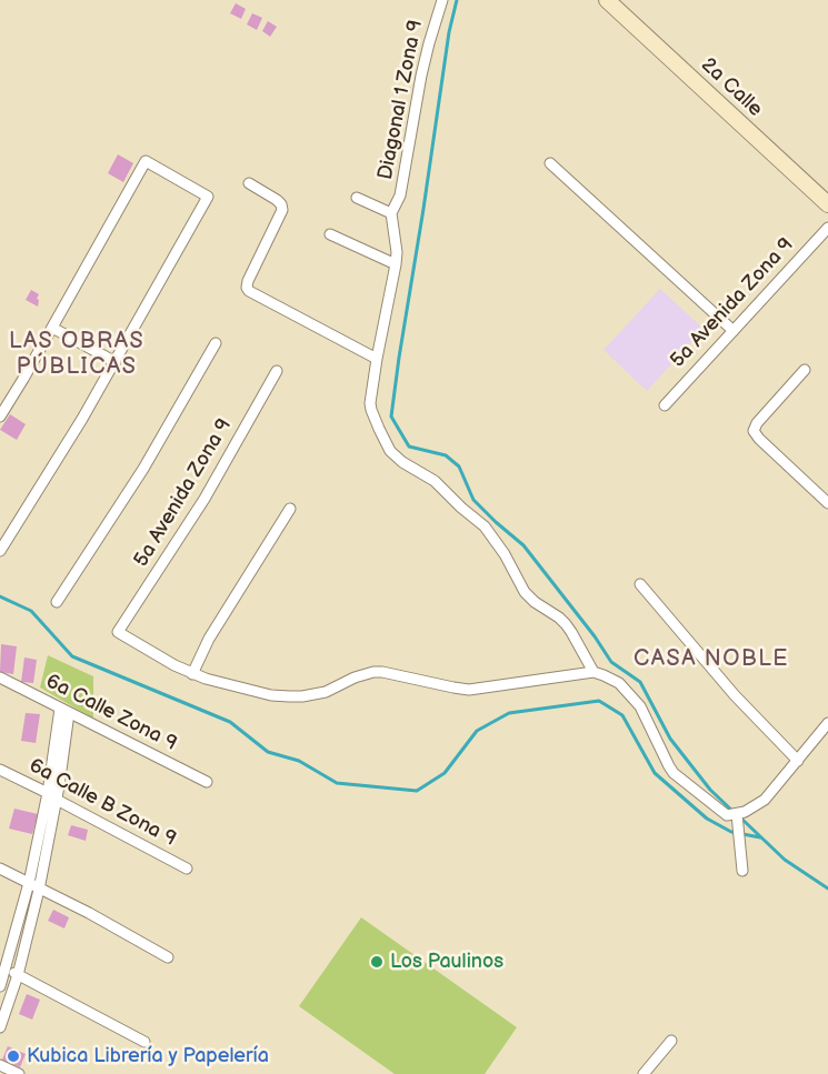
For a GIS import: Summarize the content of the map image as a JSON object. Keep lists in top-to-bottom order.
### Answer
{
  "streets": {
    "street": [
      "2a Calle",
      "Diagonal 1 Zona 9",
      "5a Avenida Zona 9",
      "6a Calle Zona 9",
      "6a Calle B Zona 9"
    ]
  },
  "districts": ["LAS OBRAS PÚBLICAS", "CASA NOBLE"],
  "places": ["Los Paulinos", "Kubica Librería y Papelería"]
}
